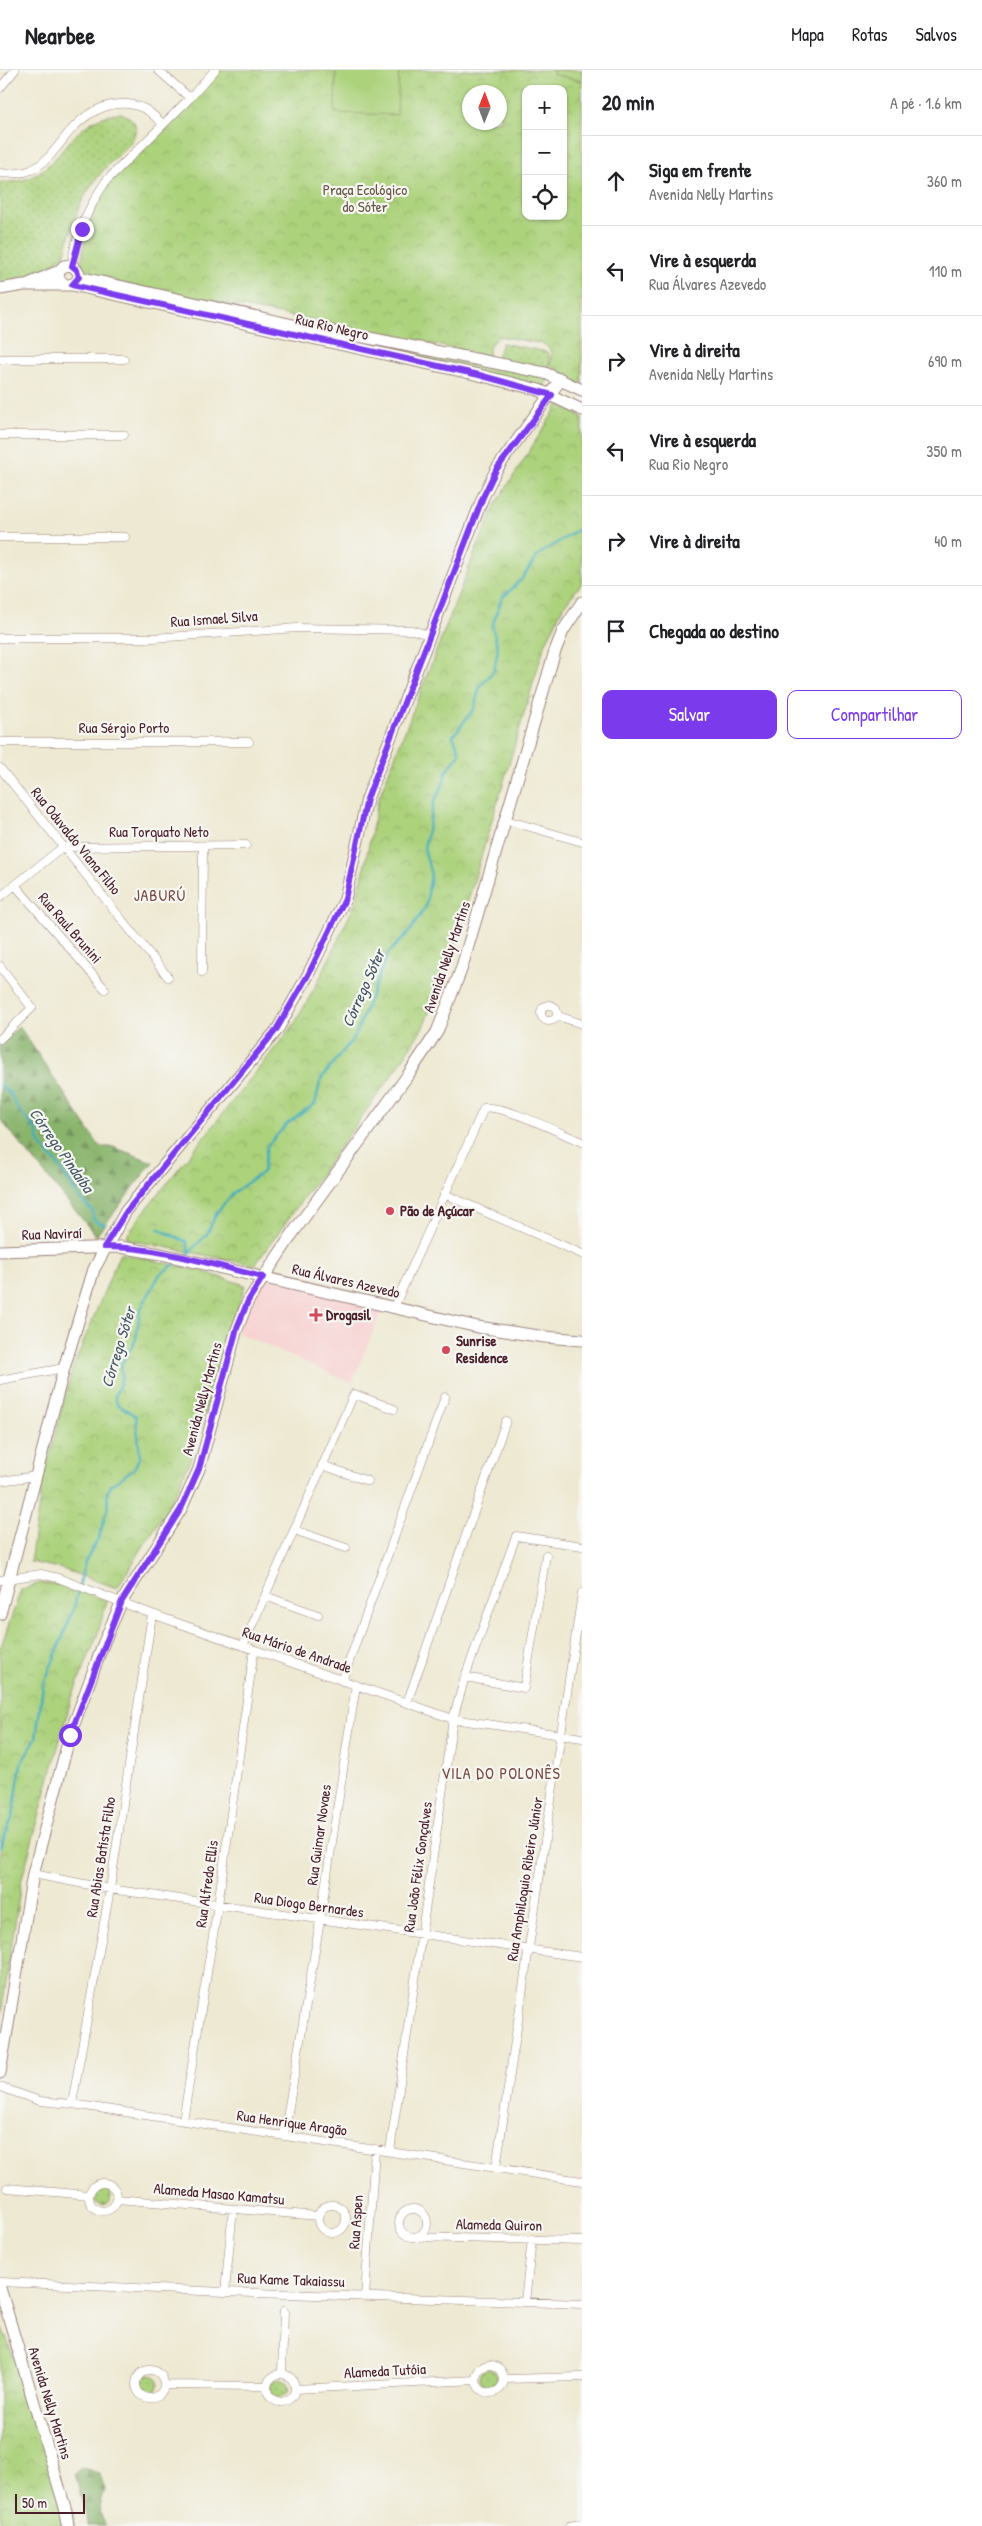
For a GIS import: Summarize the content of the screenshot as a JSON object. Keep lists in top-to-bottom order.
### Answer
{
  "streets": {
    "main road": [
      "Rua Rio Negro",
      "Avenida Nelly Martins",
      "Rua Naviraí",
      "Rua Álvares Azevedo"
    ],
    "street": [
      "Rua Ismael Silva",
      "Rua Sérgio Porto",
      "Rua Torquato Neto",
      "Rua Oduvaldo Viana Filho",
      "Rua Raul Brunini",
      "Rua Mário de Andrade",
      "Rua Guimar Novaes",
      "Rua Abias Batista Filho",
      "Rua João Félix Gonçalves",
      "Rua Amphiloquio Ribeiro Júnior",
      "Rua Alfredo Ellis",
      "Rua Diogo Bernardes",
      "Rua Henrique Aragão",
      "Alameda Masao Kamatsu",
      "Rua Aspen",
      "Alameda Quiron",
      "Rua Kame Takaiassu",
      "Alameda Tutóia"
    ]
  },
  "crossings": [
    ["Rua Torquato Neto", "Rua Oduvaldo Viana Filho"],
    ["Avenida Nelly Martins", "Rua Álvares Azevedo"],
    ["Avenida Nelly Martins", "Rua Mário de Andrade"],
    ["Avenida Nelly Martins", "Rua Diogo Bernardes"],
    ["Rua Naviraí", "Rua Álvares Azevedo"],
    ["Rua Mário de Andrade", "Rua Guimar Novaes"],
    ["Rua Mário de Andrade", "Rua Abias Batista Filho"],
    ["Rua Mário de Andrade", "Rua João Félix Gonçalves"],
    ["Rua Mário de Andrade", "Rua Amphiloquio Ribeiro Júnior"],
    ["Rua Mário de Andrade", "Rua Alfredo Ellis"],
    ["Rua Guimar Novaes", "Rua Diogo Bernardes"],
    ["Rua Guimar Novaes", "Rua Henrique Aragão"],
    ["Rua Abias Batista Filho", "Rua Diogo Bernardes"],
    ["Rua Abias Batista Filho", "Rua Henrique Aragão"],
    ["Rua João Félix Gonçalves", "Rua Diogo Bernardes"],
    ["Rua João Félix Gonçalves", "Rua Henrique Aragão"],
    ["Rua Amphiloquio Ribeiro Júnior", "Rua Diogo Bernardes"],
    ["Rua Amphiloquio Ribeiro Júnior", "Rua Henrique Aragão"],
    ["Rua Alfredo Ellis", "Rua Diogo Bernardes"],
    ["Rua Alfredo Ellis", "Rua Henrique Aragão"],
    ["Rua Henrique Aragão", "Rua Aspen"],
    ["Rua Aspen", "Rua Kame Takaiassu"]
  ],
  "districts": ["JABURÚ", "VILA DO POLONÊS"],
  "water": ["Córrego Sóter", "Córrego Pindaíba"],
  "parks": ["Praça Ecológico do Sóter"],
  "places": {
    "other": ["Pão de Açúcar", "Sunrise Residence"],
    "health": ["Drogasil"]
  },
  "scale_bar": "50 m",
  "north": "top",
  "page": {
    "header": "Nearbee",
    "nav": ["Mapa", "Rotas", "Salvos"],
    "heading": ["20 min", "A pé · 1.6 km"],
    "map_buttons": ["+", "−"],
    "list": [
      ["Siga em frente", "Avenida Nelly Martins", "360 m"],
      ["Vire à esquerda", "Rua Álvares Azevedo", "110 m"],
      ["Vire à direita", "Avenida Nelly Martins", "690 m"],
      ["Vire à esquerda", "Rua Rio Negro", "350 m"],
      ["Vire à direita", "40 m"],
      "Chegada ao destino"
    ],
    "buttons": ["Salvar", "Compartilhar"],
    "scale": "50 m"
  }
}
